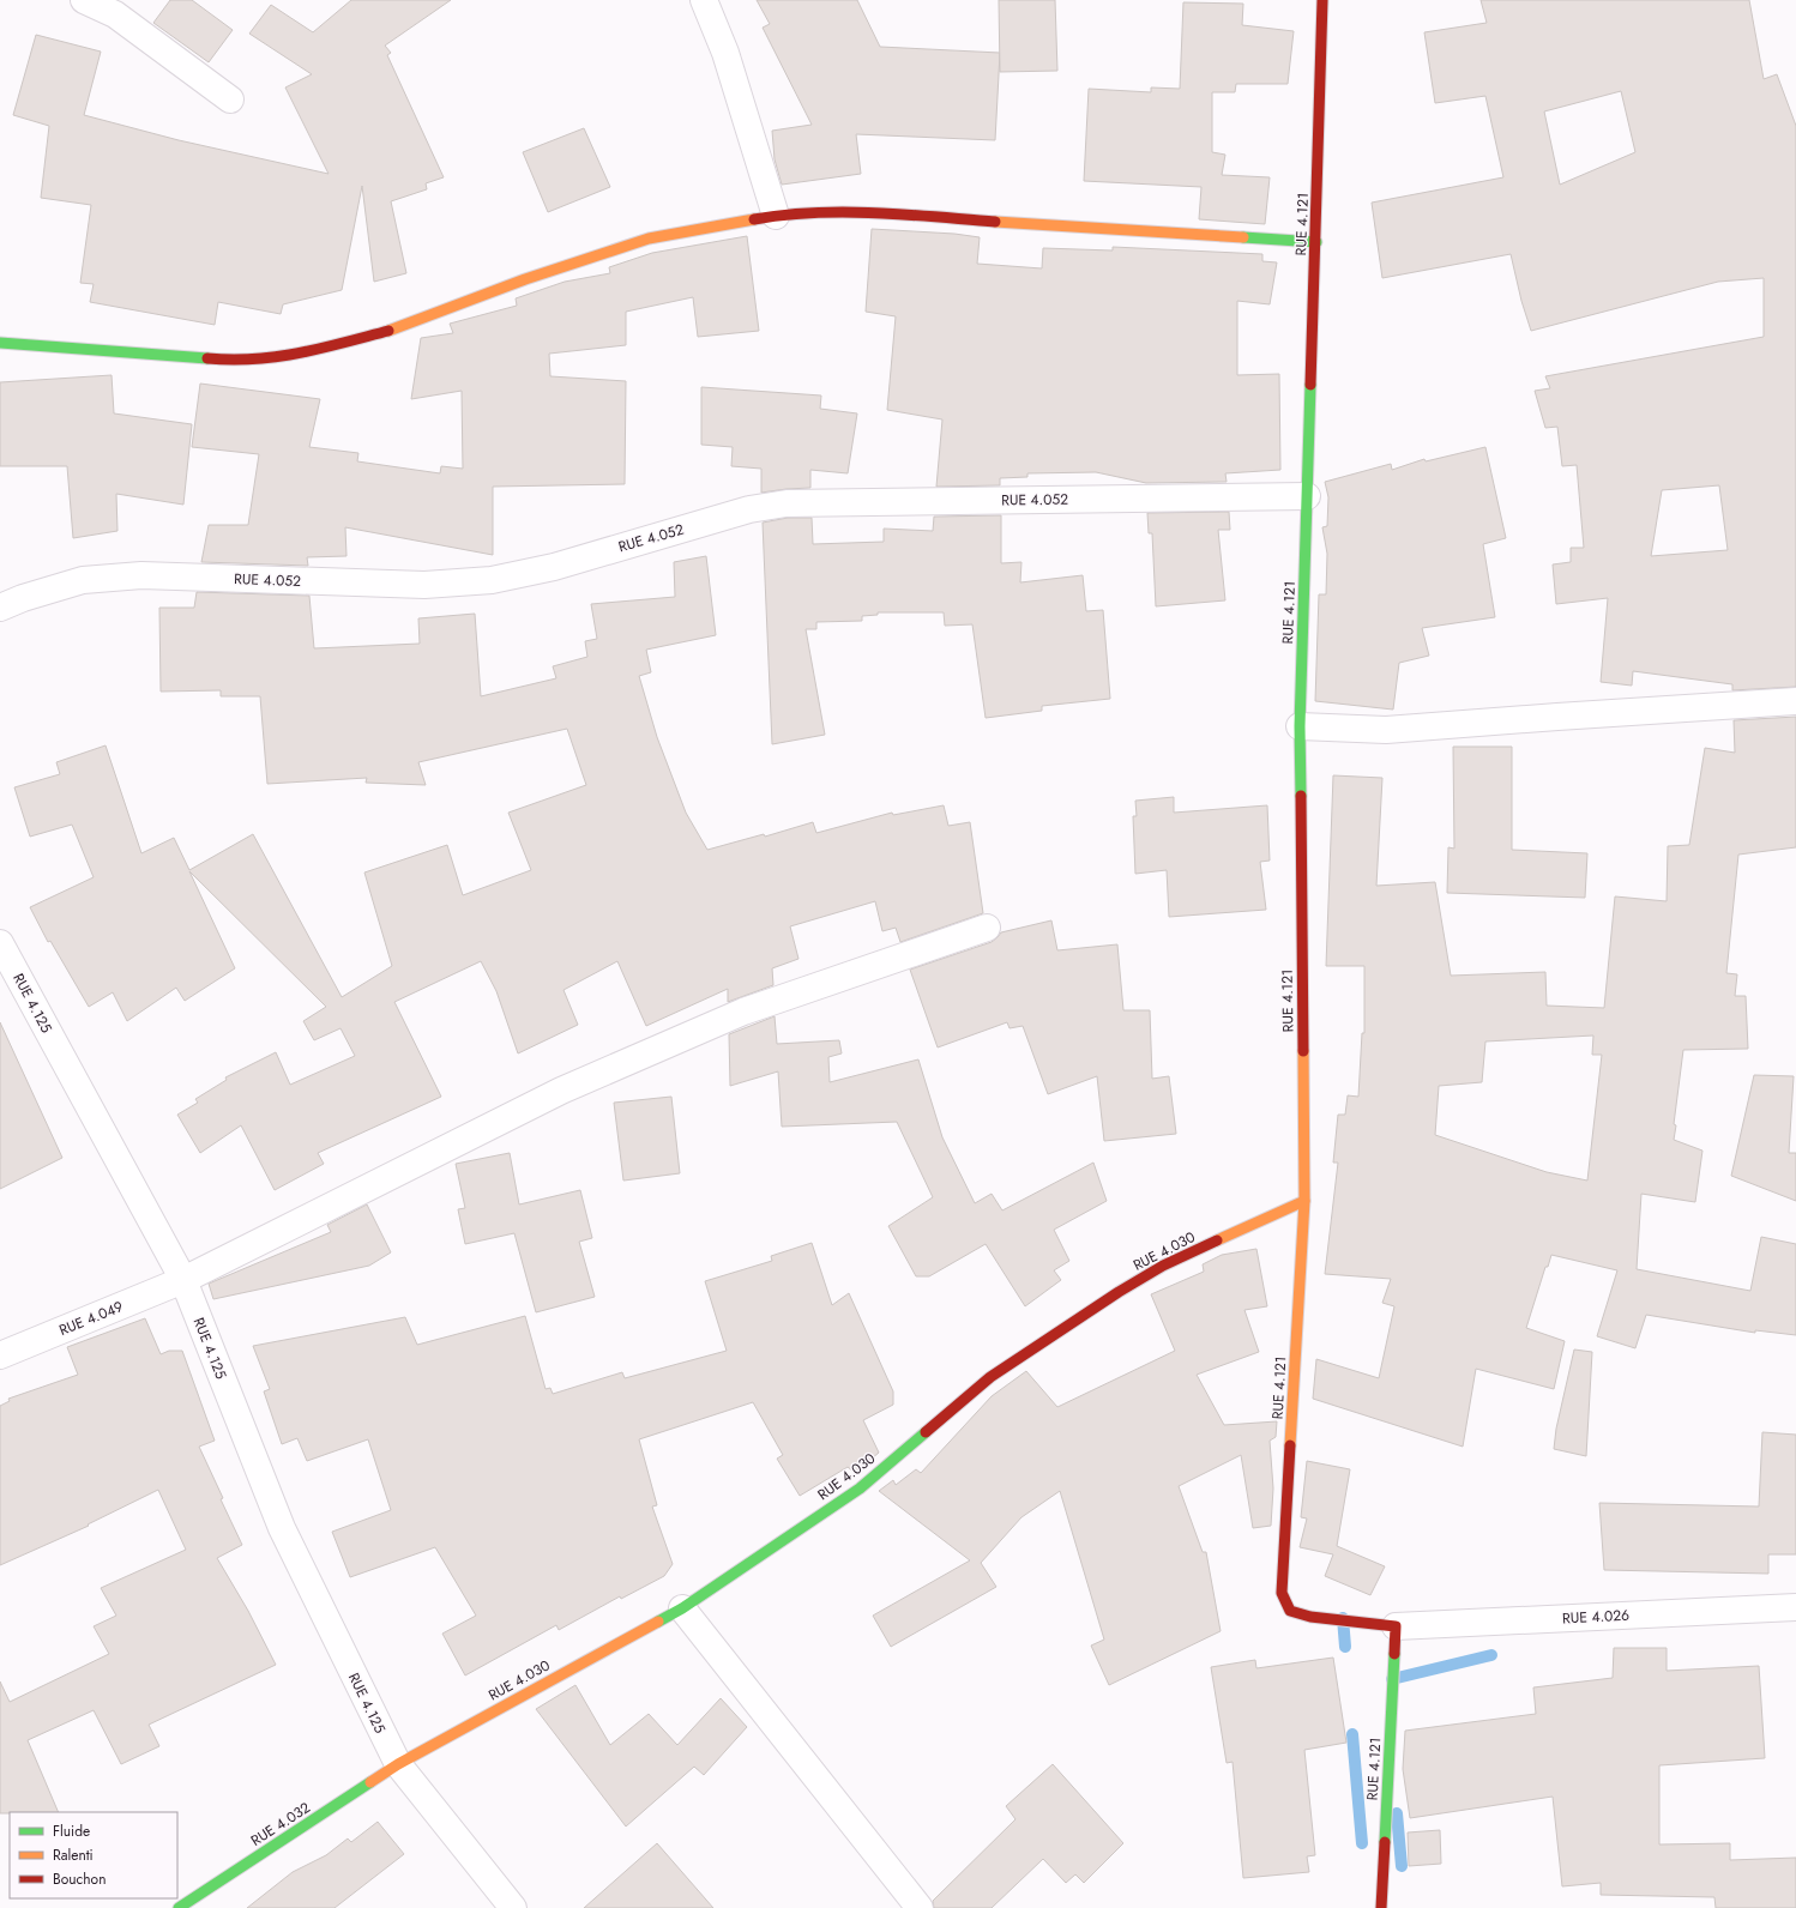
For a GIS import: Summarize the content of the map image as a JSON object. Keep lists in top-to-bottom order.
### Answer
{
  "streets": {
    "street": [
      "RUE 4.121",
      "RUE 4.052",
      "RUE 4.125",
      "RUE 4.030",
      "RUE 4.049",
      "RUE 4.026",
      "RUE 4.032"
    ]
  },
  "crossings": [
    ["RUE 4.121", "RUE 4.052"],
    ["RUE 4.121", "RUE 4.030"],
    ["RUE 4.121", "RUE 4.026"],
    ["RUE 4.125", "RUE 4.030"],
    ["RUE 4.125", "RUE 4.049"],
    ["RUE 4.125", "RUE 4.032"],
    ["RUE 4.030", "RUE 4.032"]
  ],
  "legend": ["Fluide", "Ralenti", "Bouchon"]
}
